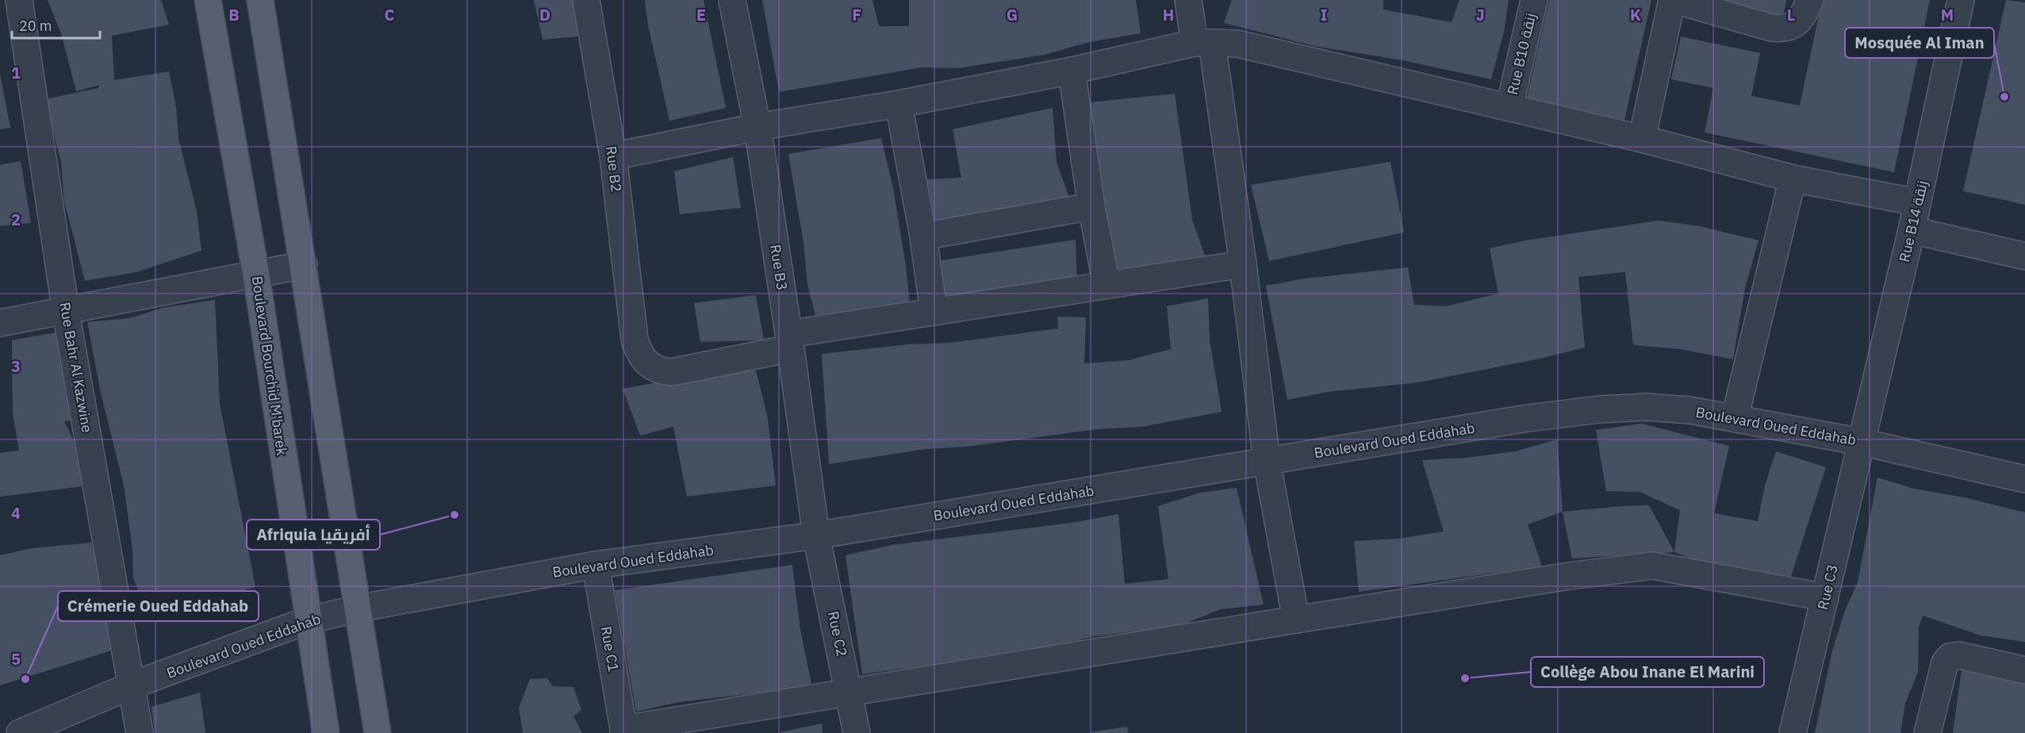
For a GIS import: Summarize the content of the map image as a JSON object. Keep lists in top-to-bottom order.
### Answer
{
  "streets": {
    "main road": ["Boulevard Bourchid M'barek"],
    "street": [
      "Rue B10 زنقة",
      "Rue B2",
      "Rue B14 زنقة",
      "Rue B3",
      "Rue Bahr Al Kazwine",
      "Boulevard Oued Eddahab",
      "Rue C3",
      "Rue C2",
      "Rue C1"
    ]
  },
  "crossings": [
    ["Rue B2", "Rue B3"],
    ["Rue B14 زنقة", "Boulevard Oued Eddahab"],
    ["Rue B14 زنقة", "Rue C3"],
    ["Rue B3", "Boulevard Oued Eddahab"],
    ["Rue B3", "Rue C2"],
    ["Boulevard Bourchid M'barek", "Boulevard Oued Eddahab"],
    ["Rue Bahr Al Kazwine", "Boulevard Oued Eddahab"],
    ["Boulevard Oued Eddahab", "Rue C3"],
    ["Boulevard Oued Eddahab", "Rue C2"],
    ["Boulevard Oued Eddahab", "Rue C1"]
  ],
  "places": [
    "Mosquée Al Iman",
    "Afriquia أفريقيا",
    "Collège Abou Inane El Marini",
    "Crémerie Oued Eddahab"
  ],
  "scale_bar": "20 m",
  "grid": {
    "columns": [
      "B",
      "C",
      "D",
      "E",
      "F",
      "G",
      "H",
      "I",
      "J",
      "K",
      "L",
      "M"
    ],
    "rows": [
      "1",
      "2",
      "3",
      "4",
      "5"
    ]
  }
}
